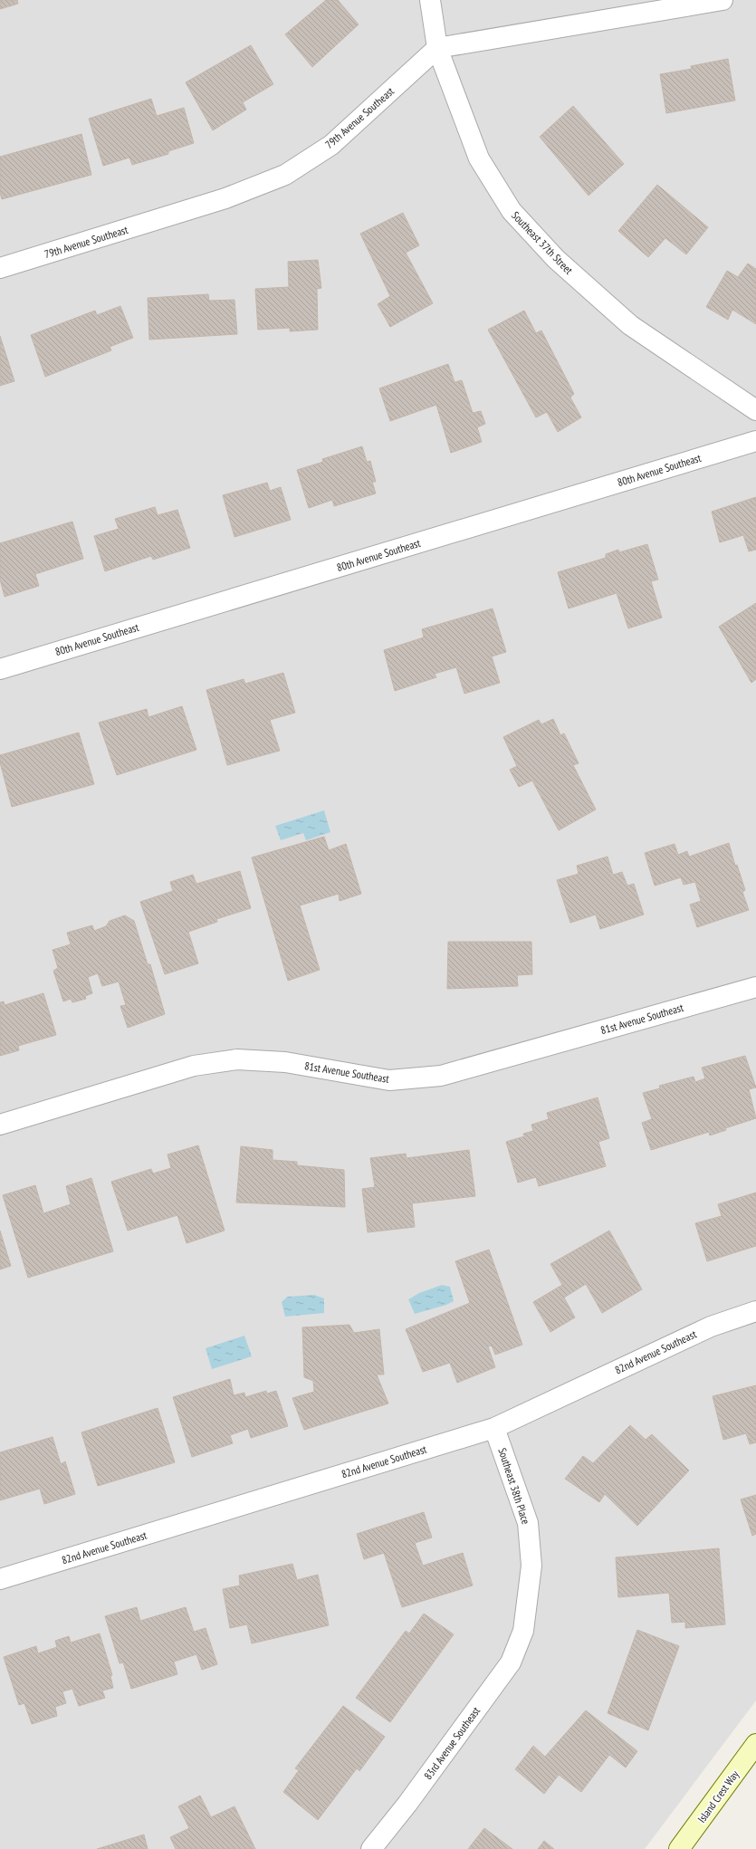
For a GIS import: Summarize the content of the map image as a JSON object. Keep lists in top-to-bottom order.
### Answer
{
  "streets": {
    "main road": ["Island Crest Way"],
    "street": [
      "79th Avenue Southeast",
      "Southeast 37th Street",
      "80th Avenue Southeast",
      "81st Avenue Southeast",
      "82nd Avenue Southeast",
      "Southeast 38th Place",
      "83rd Avenue Southeast"
    ]
  },
  "crossings": [
    ["79th Avenue Southeast", "Southeast 37th Street"],
    ["82nd Avenue Southeast", "Southeast 38th Place"],
    ["Southeast 38th Place", "83rd Avenue Southeast"]
  ]
}
